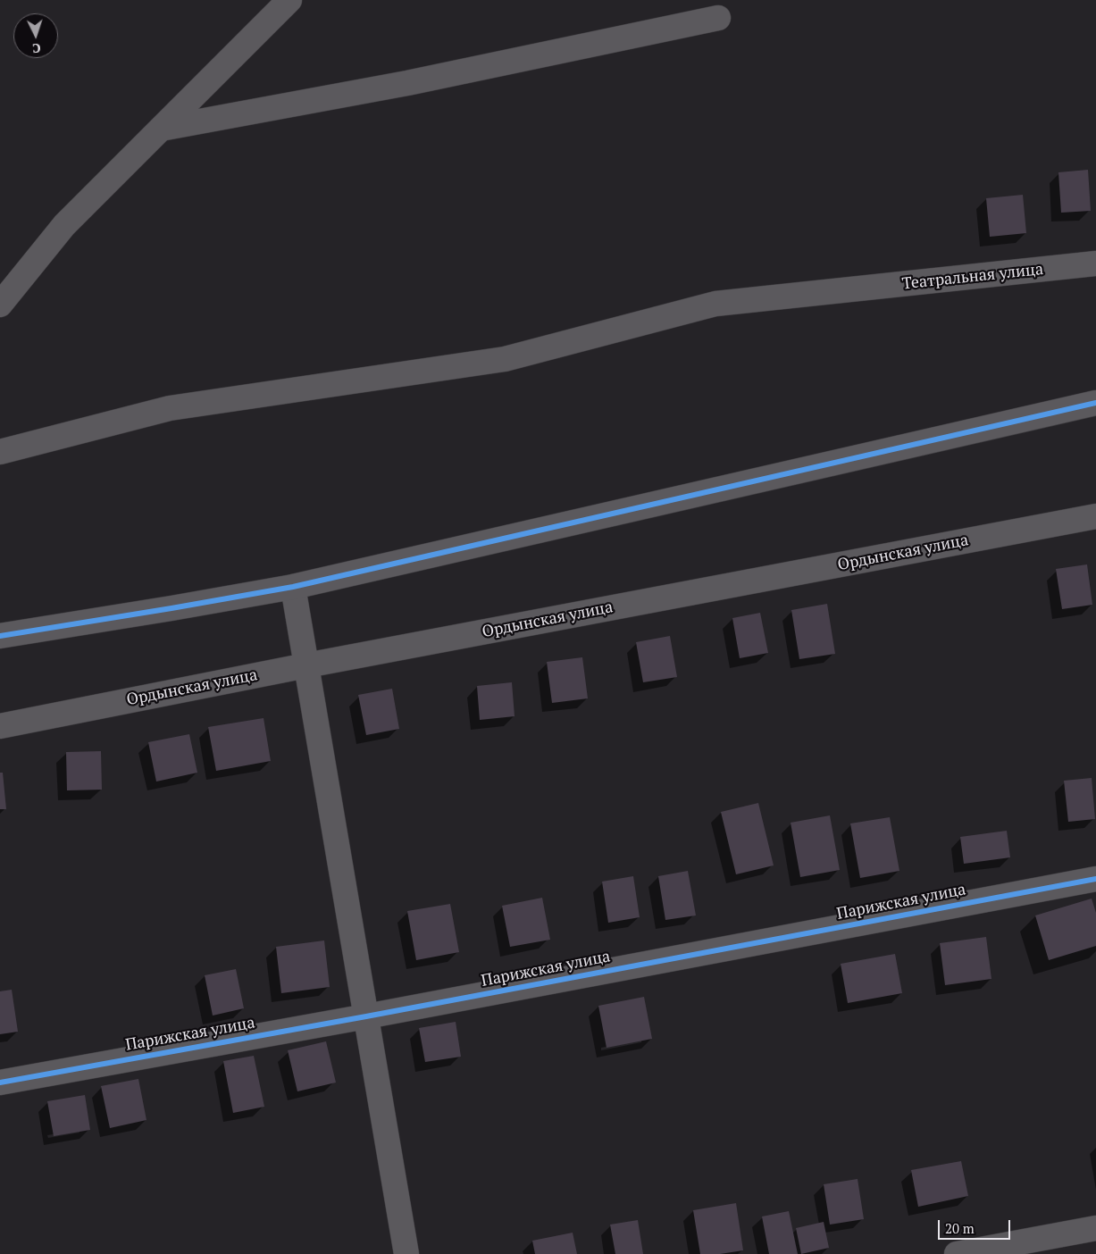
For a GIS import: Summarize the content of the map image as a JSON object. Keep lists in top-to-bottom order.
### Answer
{
  "streets": {
    "street": ["Театральная улица", "Ордынская улица", "Парижская улица"]
  },
  "scale_bar": "20 m",
  "north": "bottom"
}
